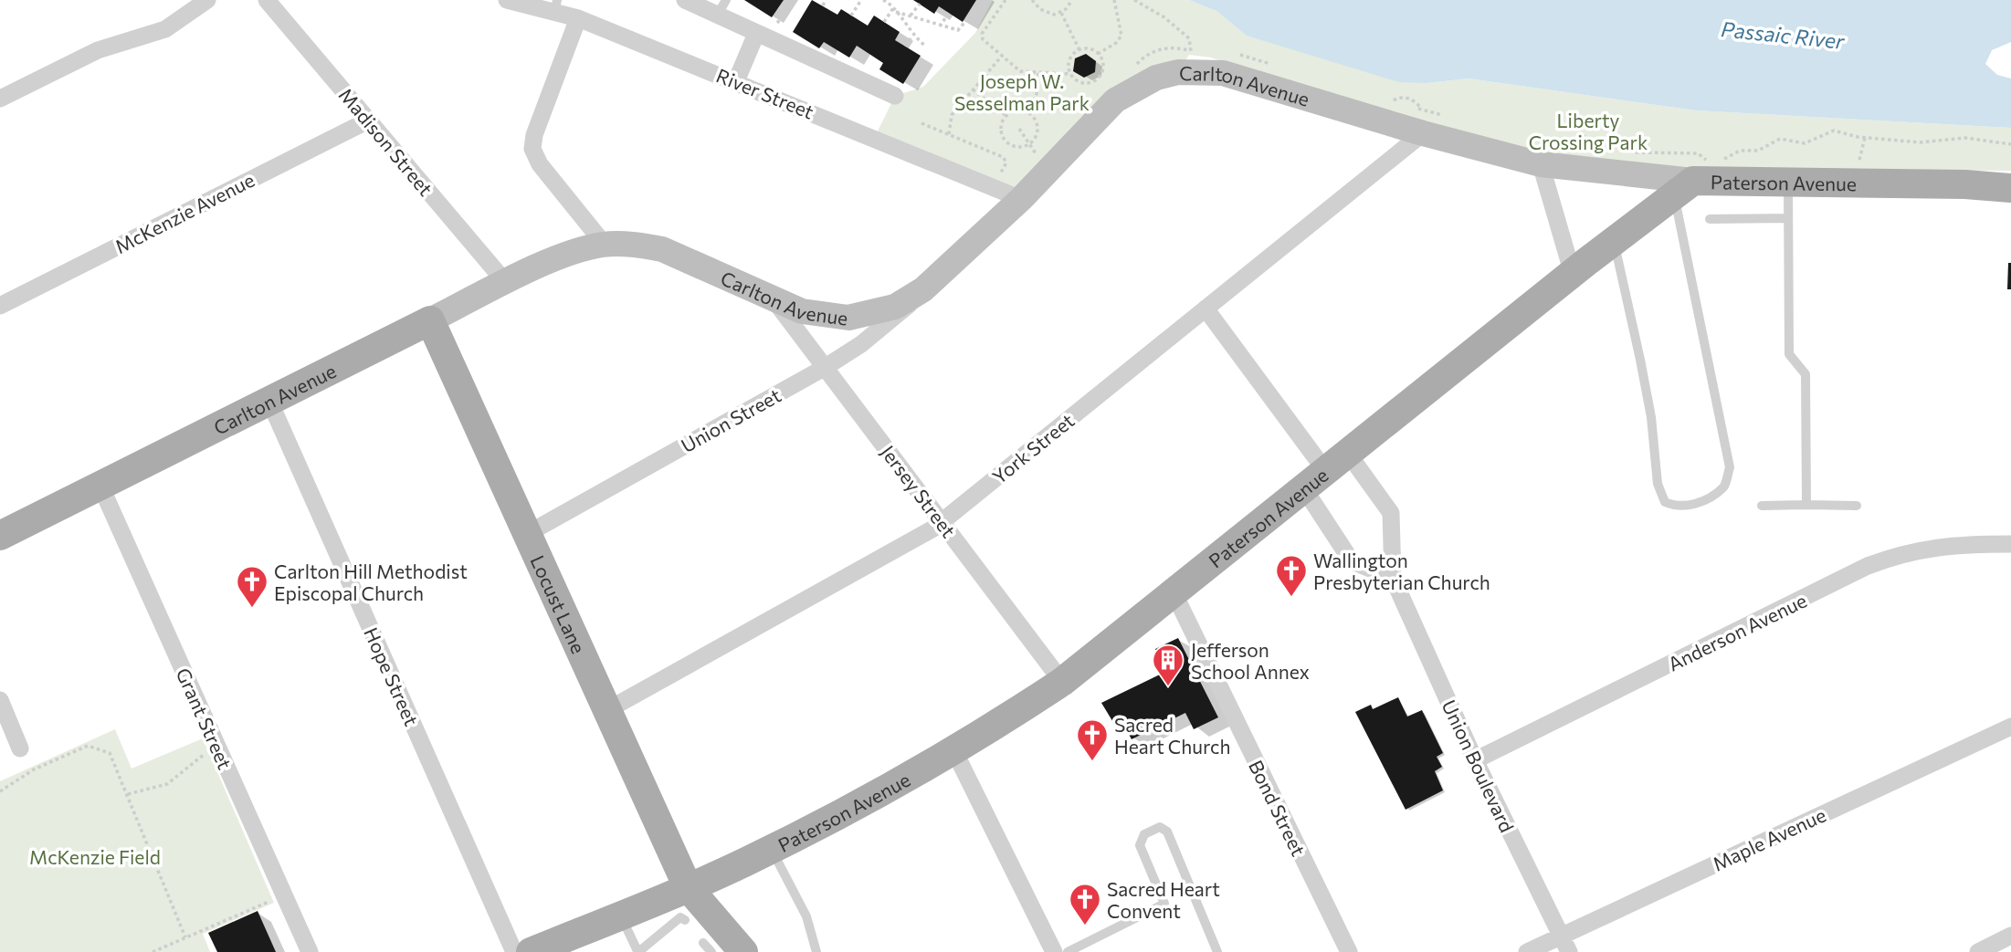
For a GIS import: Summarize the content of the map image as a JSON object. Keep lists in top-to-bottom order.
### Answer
{
  "streets": {
    "main road": ["Carlton Avenue", "Paterson Avenue", "Locust Lane"],
    "street": [
      "River Street",
      "Madison Street",
      "McKenzie Avenue",
      "Union Street",
      "York Street",
      "Jersey Street",
      "Anderson Avenue",
      "Hope Street",
      "Grant Street",
      "Union Boulevard",
      "Bond Street",
      "Maple Avenue"
    ]
  },
  "crossings": [
    ["Carlton Avenue", "River Street"],
    ["Carlton Avenue", "Madison Street"],
    ["Carlton Avenue", "Paterson Avenue"],
    ["Carlton Avenue", "Union Street"],
    ["Carlton Avenue", "York Street"],
    ["Carlton Avenue", "Jersey Street"],
    ["Carlton Avenue", "Locust Lane"],
    ["Carlton Avenue", "Hope Street"],
    ["Carlton Avenue", "Grant Street"],
    ["Madison Street", "McKenzie Avenue"],
    ["Paterson Avenue", "Jersey Street"],
    ["Paterson Avenue", "Locust Lane"],
    ["Paterson Avenue", "Union Boulevard"],
    ["Paterson Avenue", "Bond Street"],
    ["Union Street", "Jersey Street"],
    ["Union Street", "Locust Lane"],
    ["York Street", "Jersey Street"],
    ["York Street", "Locust Lane"],
    ["Anderson Avenue", "Union Boulevard"],
    ["Union Boulevard", "Maple Avenue"]
  ],
  "water": ["Passaic River"],
  "parks": ["Joseph W. Sesselman Park", "Liberty Crossing Park", "McKenzie Field"],
  "places": {
    "church": [
      "Wallington Presbyterian Church",
      "Carlton Hill Methodist Episcopal Church",
      "Sacred Heart Church",
      "Sacred Heart Convent"
    ],
    "building": ["Jefferson School Annex"]
  }
}
